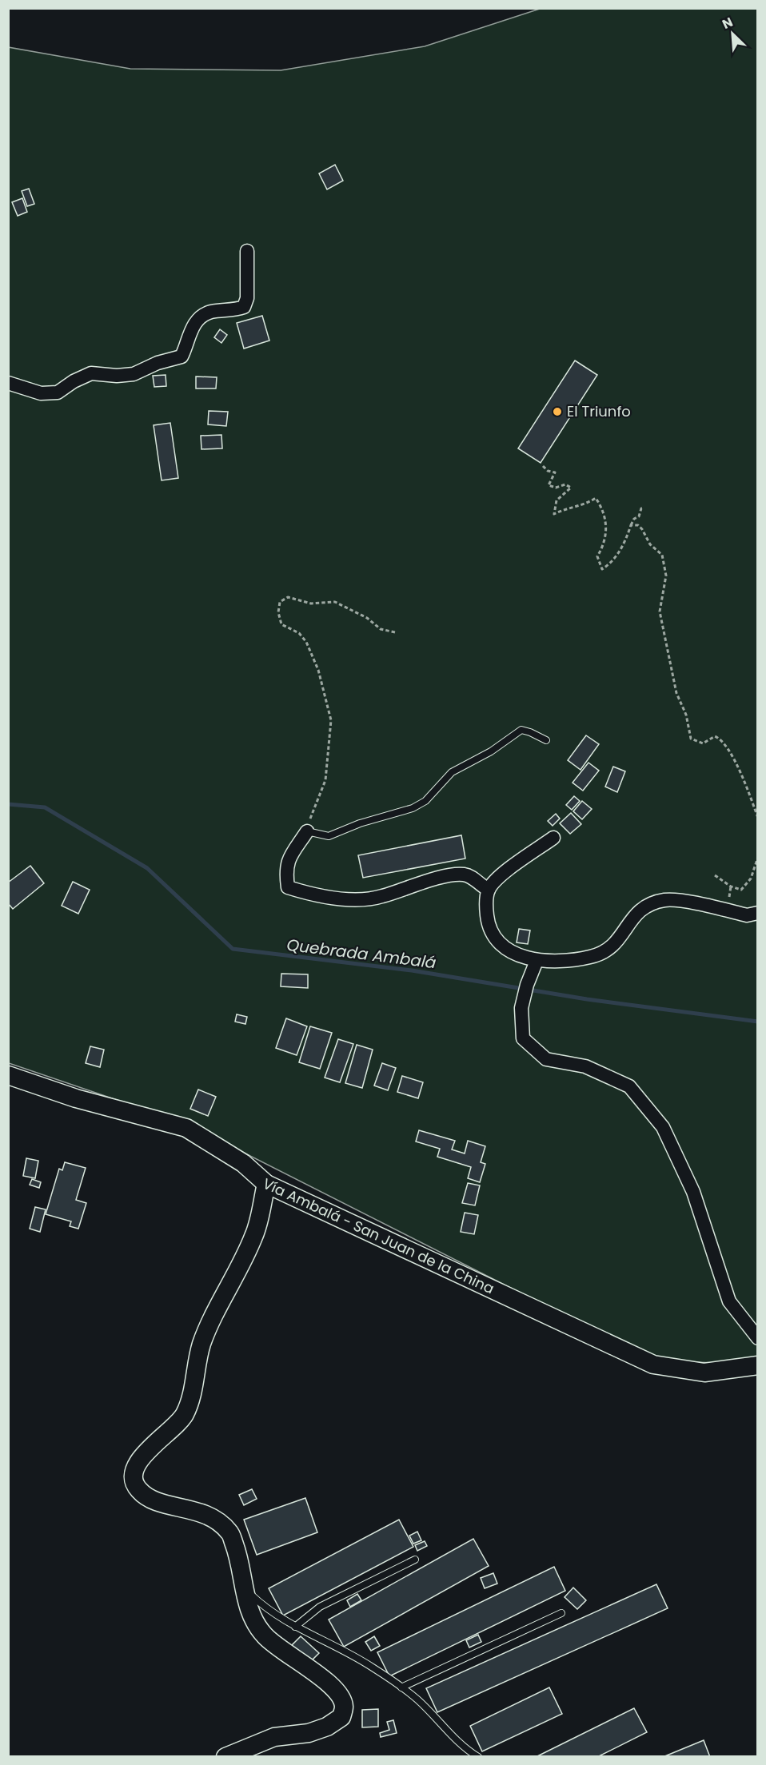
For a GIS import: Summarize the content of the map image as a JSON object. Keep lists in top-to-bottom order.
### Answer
{
  "streets": {
    "street": ["Vía Ambalá - San Juan de la China"]
  },
  "water": ["Quebrada Ambalá"],
  "places": ["El Triunfo"],
  "north": "top left"
}
